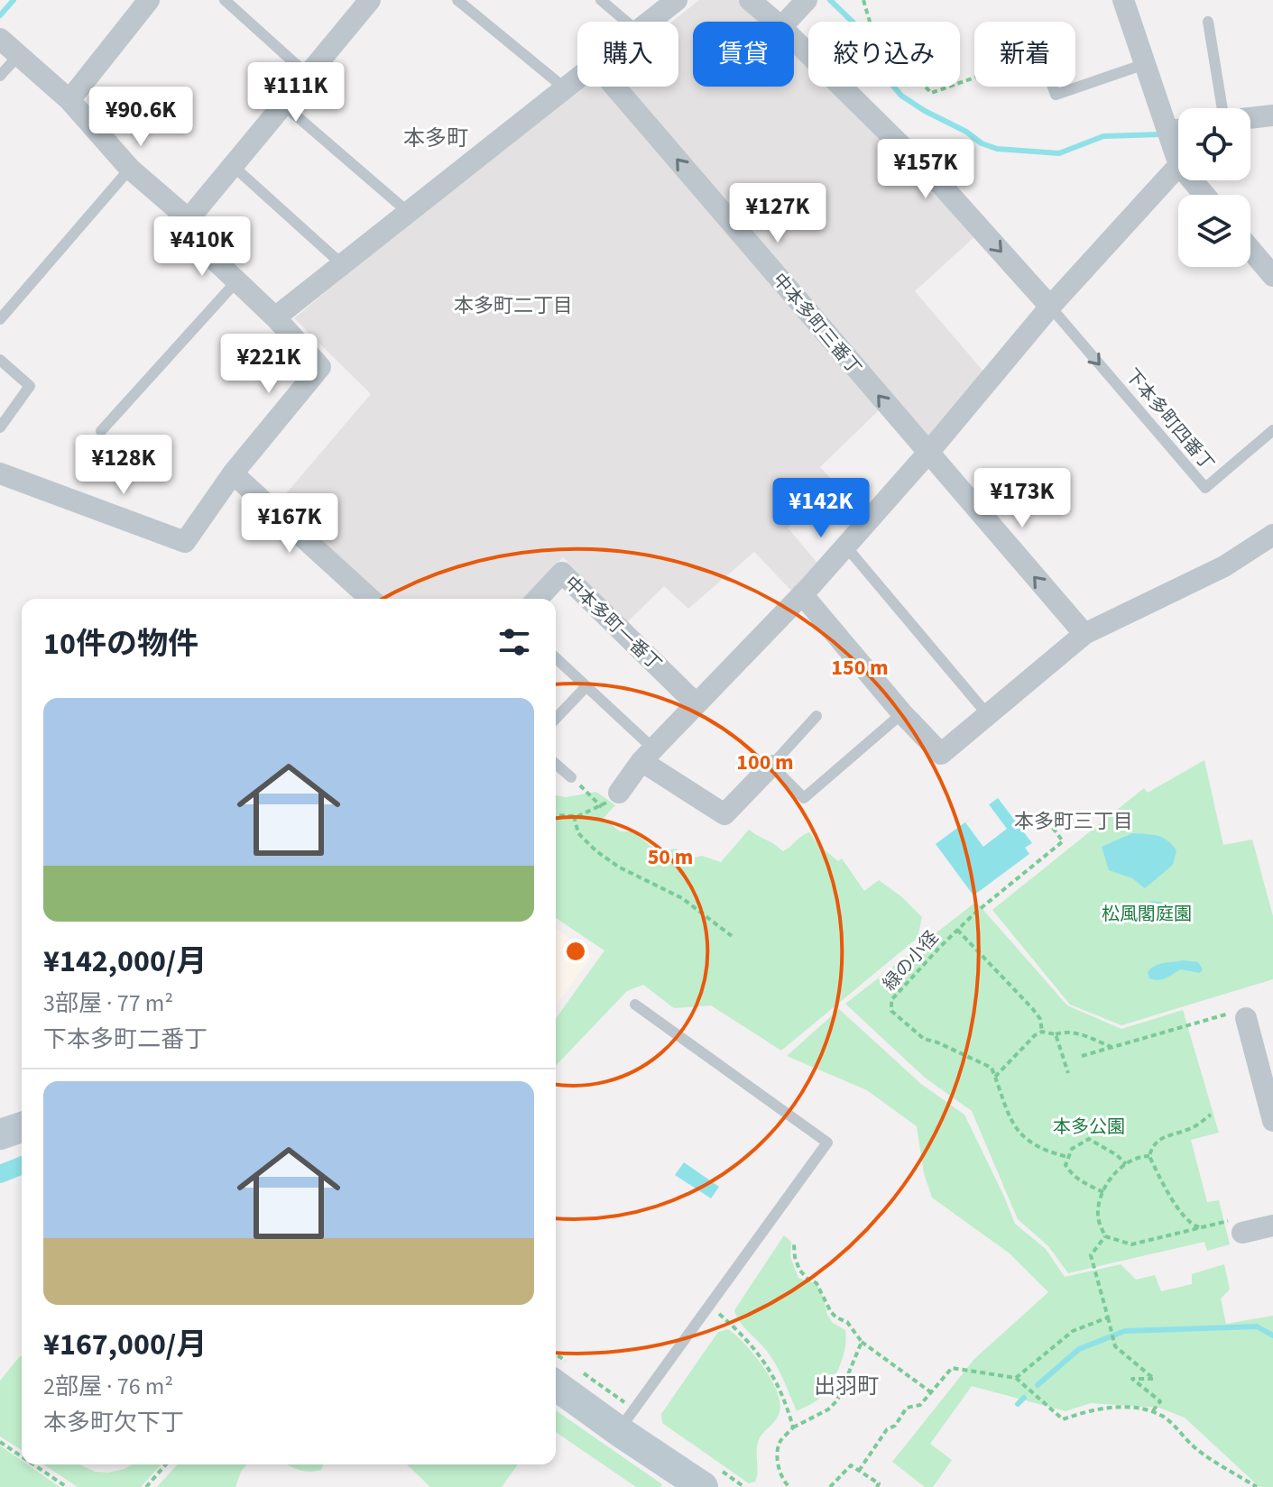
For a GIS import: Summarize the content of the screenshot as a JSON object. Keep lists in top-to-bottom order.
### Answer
{
  "streets": {
    "street": ["中本多町三番丁", "中本多町一番丁"],
    "lane": ["下本多町四番丁"],
    "path": ["緑の小径"]
  },
  "districts": [
    "本多町",
    "本多町二丁目",
    "本多町三丁目",
    "出羽町"
  ],
  "parks": ["松風閣庭園", "本多公園"],
  "page": {
    "chip": [
      "購入",
      "賃貸",
      "絞り込み",
      "新着"
    ],
    "price": [
      "¥111K",
      "¥90.6K",
      "¥157K",
      "¥127K",
      "¥410K",
      "¥221K",
      "¥128K",
      "¥173K",
      "¥142K",
      "¥167K"
    ],
    "heading": "10件の物件",
    "list": [
      {
        "name": "¥142,000/月",
        "note": "3部屋 · 77 m² · 下本多町二番丁"
      },
      {
        "name": "¥167,000/月",
        "note": "2部屋 · 76 m² · 本多町欠下丁"
      }
    ]
  },
  "rings": ["150 m", "100 m", "50 m"]
}
